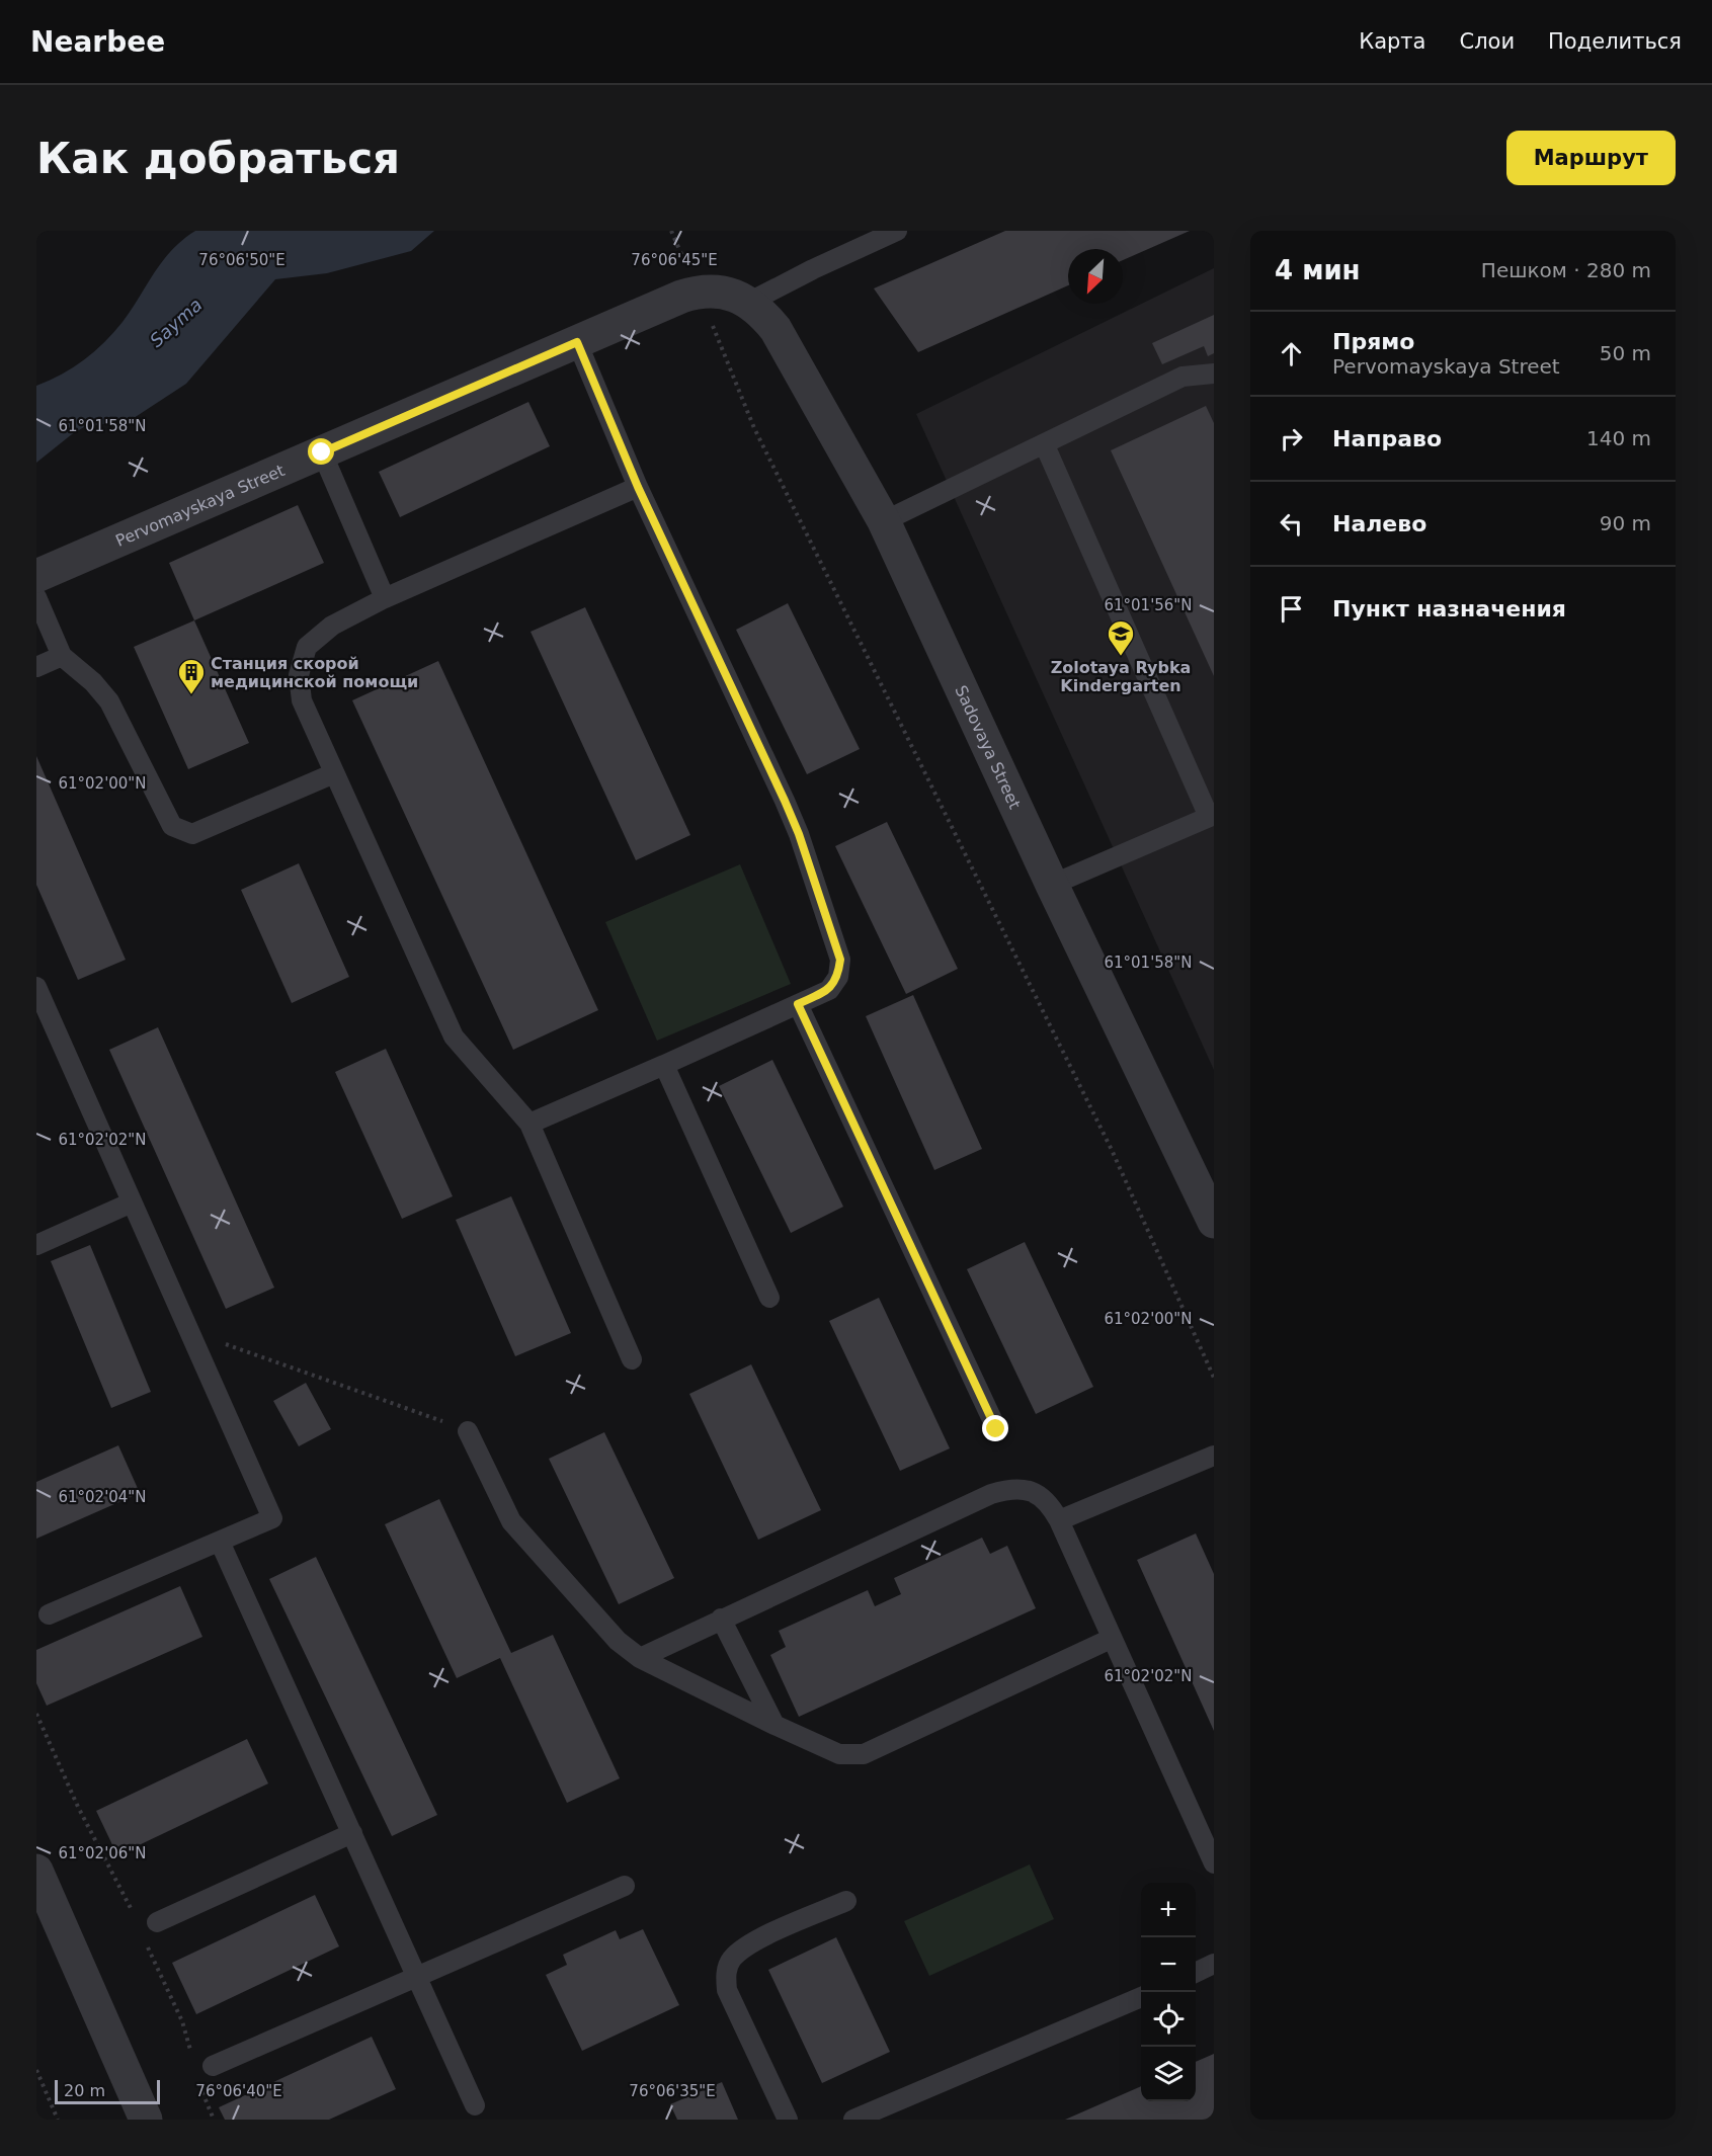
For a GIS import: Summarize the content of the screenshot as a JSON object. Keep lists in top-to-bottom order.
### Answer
{
  "streets": {
    "street": ["Pervomayskaya Street", "Sadovaya Street"]
  },
  "crossings": [
    ["Pervomayskaya Street", "Sadovaya Street"]
  ],
  "water": ["Sayma"],
  "places": {
    "school or university": ["Zolotaya Rybka Kindergarten"],
    "building": ["Станция скорой медицинской помощи"]
  },
  "scale_bar": "20 m",
  "north": "bottom left",
  "page": {
    "header": "Nearbee",
    "nav": ["Карта", "Слои", "Поделиться"],
    "buttons": "Маршрут",
    "title": "Как добраться",
    "heading": ["4 мин", "Пешком · 280 m"],
    "list": [
      ["Прямо", "Pervomayskaya Street", "50 m"],
      ["Направо", "140 m"],
      ["Налево", "90 m"],
      "Пункт назначения"
    ],
    "map_buttons": ["+", "−"],
    "scale": "20 m"
  },
  "coordinates": [
    "76°06'50\"E",
    "76°06'45\"E",
    "61°01'58\"N",
    "61°01'56\"N",
    "61°02'00\"N",
    "61°02'02\"N",
    "61°02'04\"N",
    "61°02'06\"N",
    "76°06'40\"E",
    "76°06'35\"E"
  ]
}
